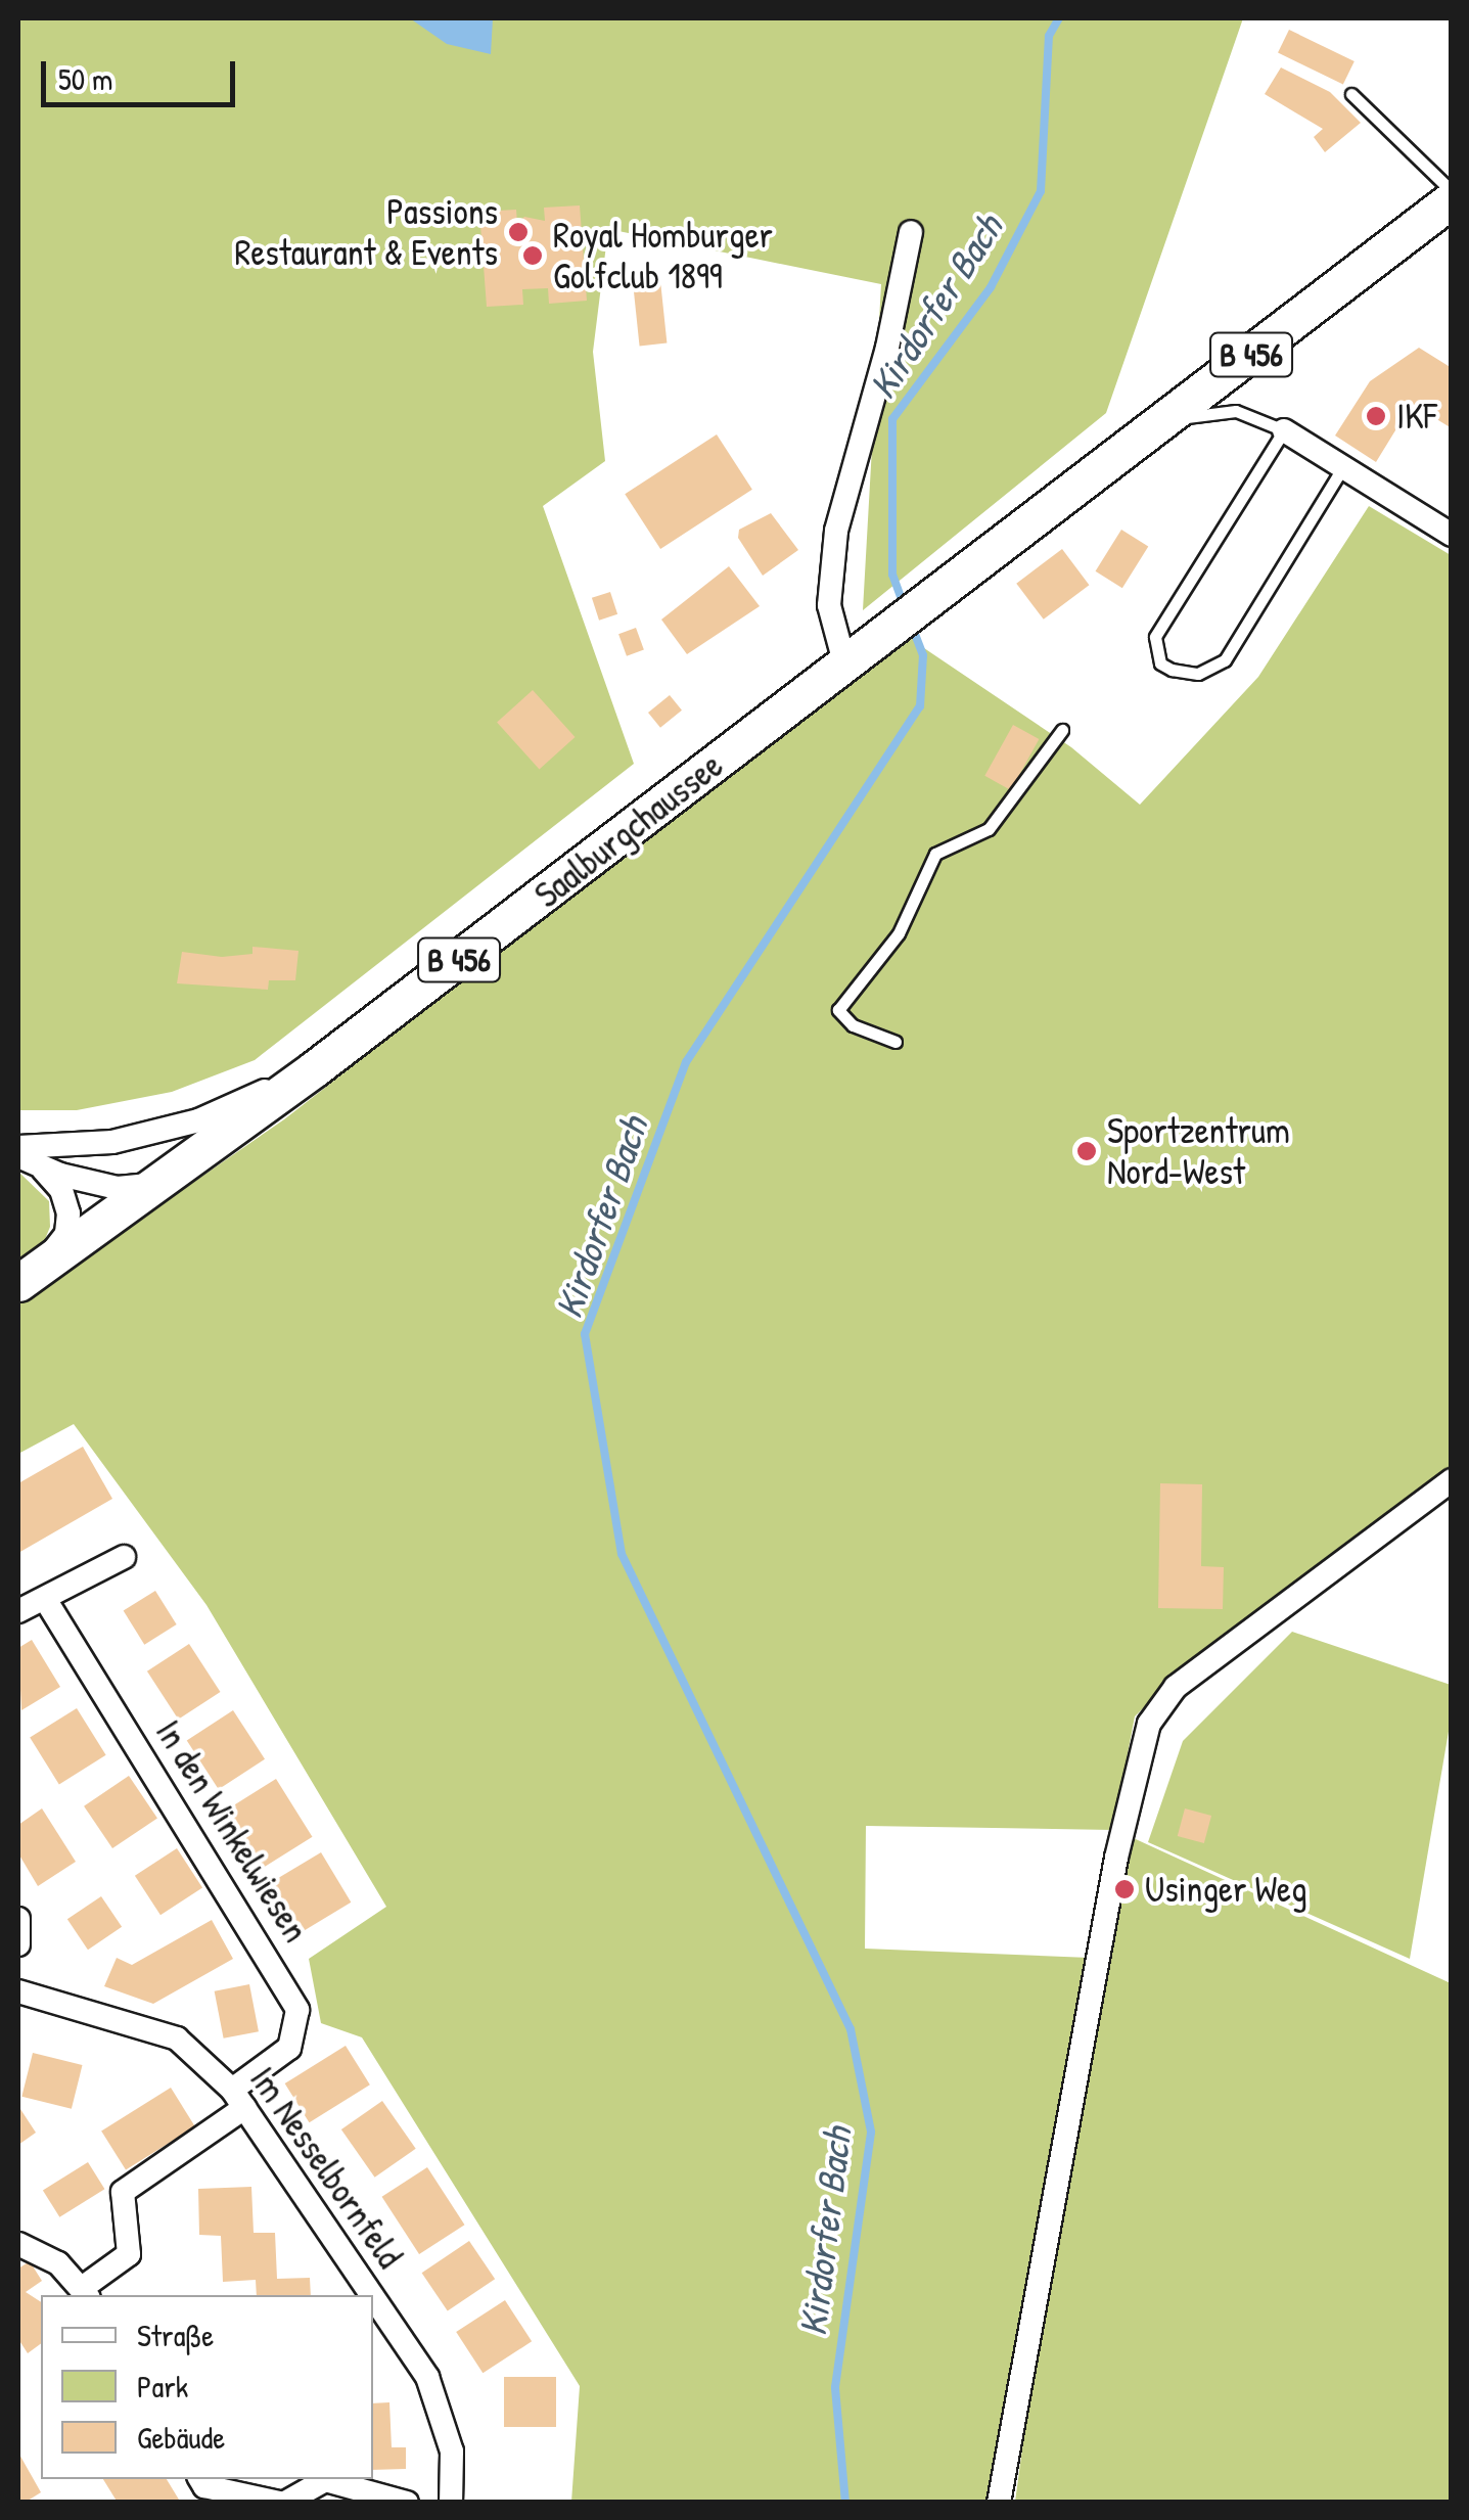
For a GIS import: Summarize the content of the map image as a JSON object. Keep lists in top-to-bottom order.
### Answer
{
  "streets": {
    "main road": ["B 456", "Saalburgchaussee"],
    "street": ["In den Winkelwiesen", "Im Nesselbornfeld"]
  },
  "crossings": [
    ["B 456", "Saalburgchaussee"],
    ["In den Winkelwiesen", "Im Nesselbornfeld"]
  ],
  "water": ["Kirdorfer Bach"],
  "places": [
    "Passions Restaurant & Events",
    "Royal Homburger Golfclub 1899",
    "IKF",
    "Sportzentrum Nord-West",
    "Usinger Weg"
  ],
  "legend": ["Straße", "Park", "Gebäude"],
  "scale_bar": "50 m"
}
